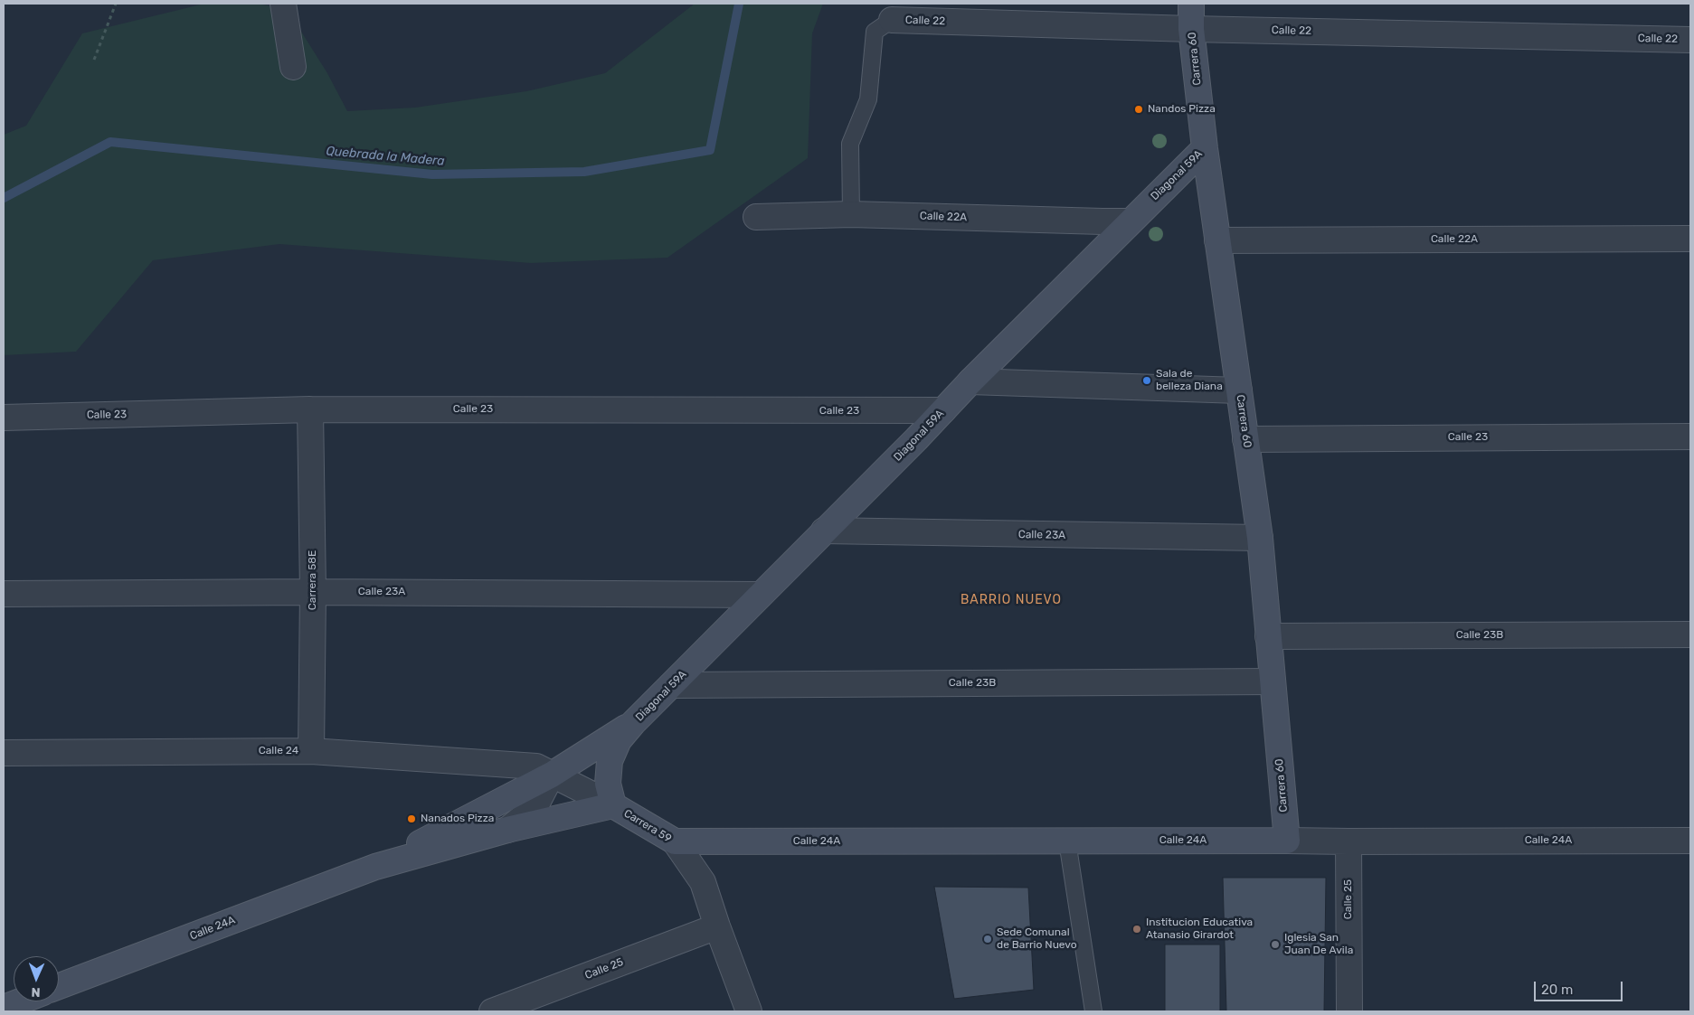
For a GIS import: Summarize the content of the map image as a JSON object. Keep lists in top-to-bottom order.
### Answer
{
  "streets": {
    "main road": [
      "Carrera 60",
      "Diagonal 59A",
      "Carrera 59",
      "Calle 24A"
    ],
    "street": [
      "Calle 22",
      "Calle 22A",
      "Calle 23",
      "Calle 23A",
      "Carrera 58E",
      "Calle 23B",
      "Calle 24",
      "Calle 25"
    ]
  },
  "crossings": [
    ["Calle 22", "Carrera 60"],
    ["Carrera 60", "Diagonal 59A"],
    ["Carrera 60", "Calle 22A"],
    ["Carrera 60", "Calle 23"],
    ["Carrera 60", "Calle 23A"],
    ["Carrera 60", "Calle 23B"],
    ["Carrera 60", "Calle 24A"],
    ["Diagonal 59A", "Calle 22A"],
    ["Diagonal 59A", "Calle 23"],
    ["Diagonal 59A", "Calle 23A"],
    ["Diagonal 59A", "Calle 23B"],
    ["Diagonal 59A", "Calle 24"],
    ["Diagonal 59A", "Carrera 59"],
    ["Diagonal 59A", "Calle 24A"],
    ["Calle 23", "Carrera 58E"],
    ["Calle 23A", "Carrera 58E"],
    ["Carrera 58E", "Calle 24"],
    ["Calle 24", "Carrera 59"],
    ["Calle 24", "Calle 24A"],
    ["Carrera 59", "Calle 24A"],
    ["Carrera 59", "Calle 25"],
    ["Calle 24A", "Calle 25"]
  ],
  "districts": ["BARRIO NUEVO"],
  "water": ["Quebrada la Madera"],
  "places": [
    "Nandos Pizza",
    "Sala de belleza Diana",
    "Nanados Pizza",
    "Institucion Educativa Atanasio Girardot",
    "Sede Comunal de Barrio Nuevo",
    "Iglesia San Juan De Avila"
  ],
  "scale_bar": "20 m",
  "north": "bottom"
}
